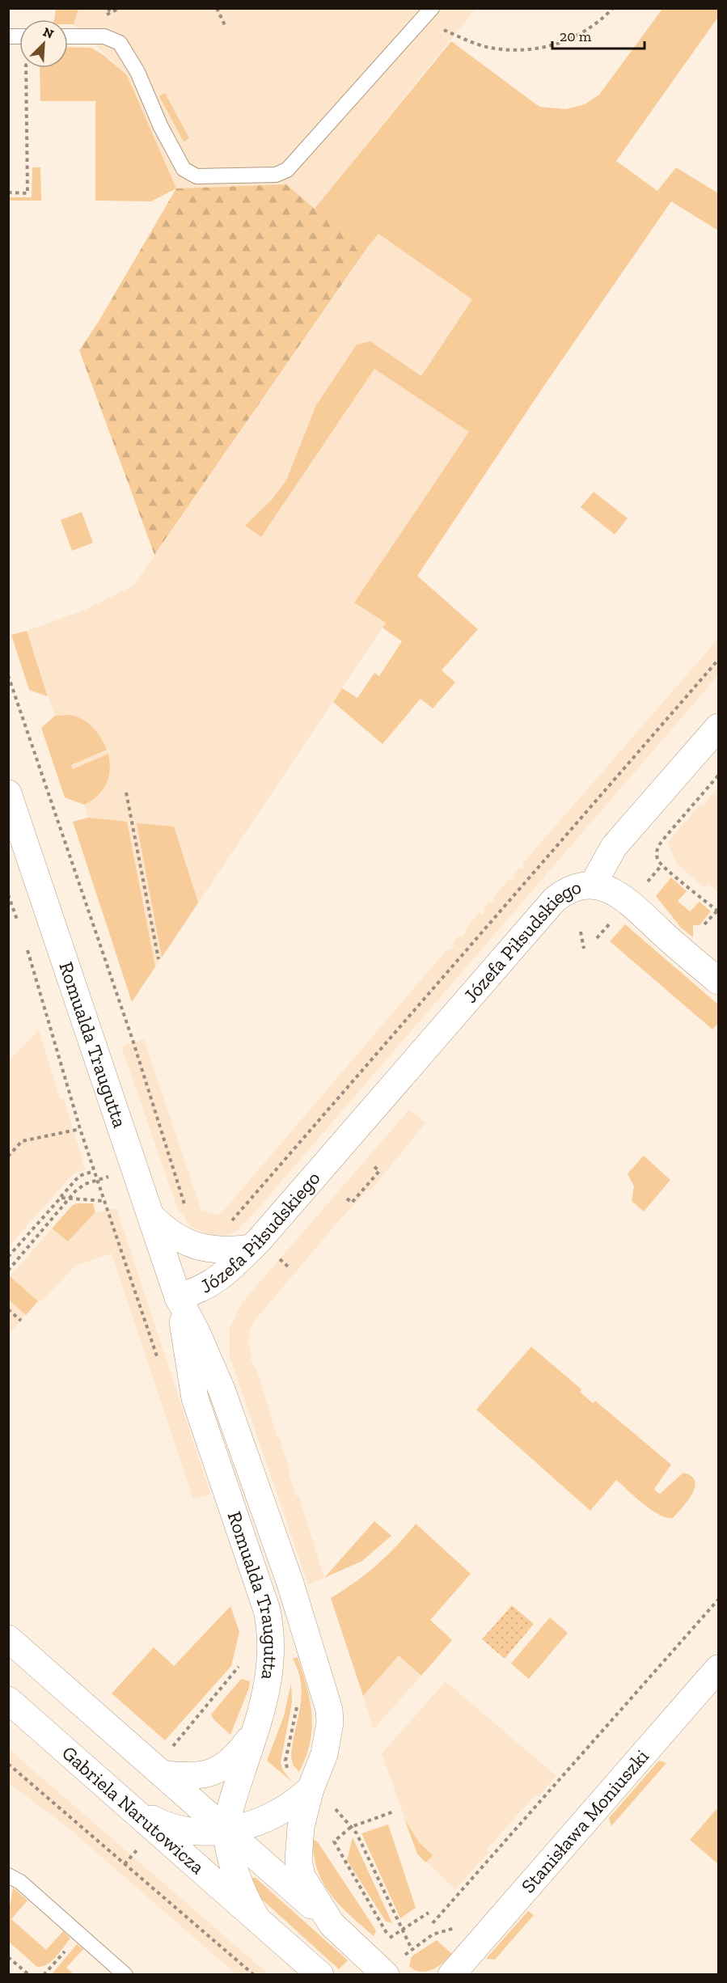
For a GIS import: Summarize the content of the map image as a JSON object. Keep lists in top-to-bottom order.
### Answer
{
  "streets": {
    "street": [
      "Józefa Piłsudskiego",
      "Romualda Traugutta",
      "Gabriela Narutowicza",
      "Stanisława Moniuszki"
    ]
  },
  "crossings": [
    ["Józefa Piłsudskiego", "Romualda Traugutta"],
    ["Romualda Traugutta", "Gabriela Narutowicza"]
  ],
  "scale_bar": "20 m",
  "north": "top right"
}
